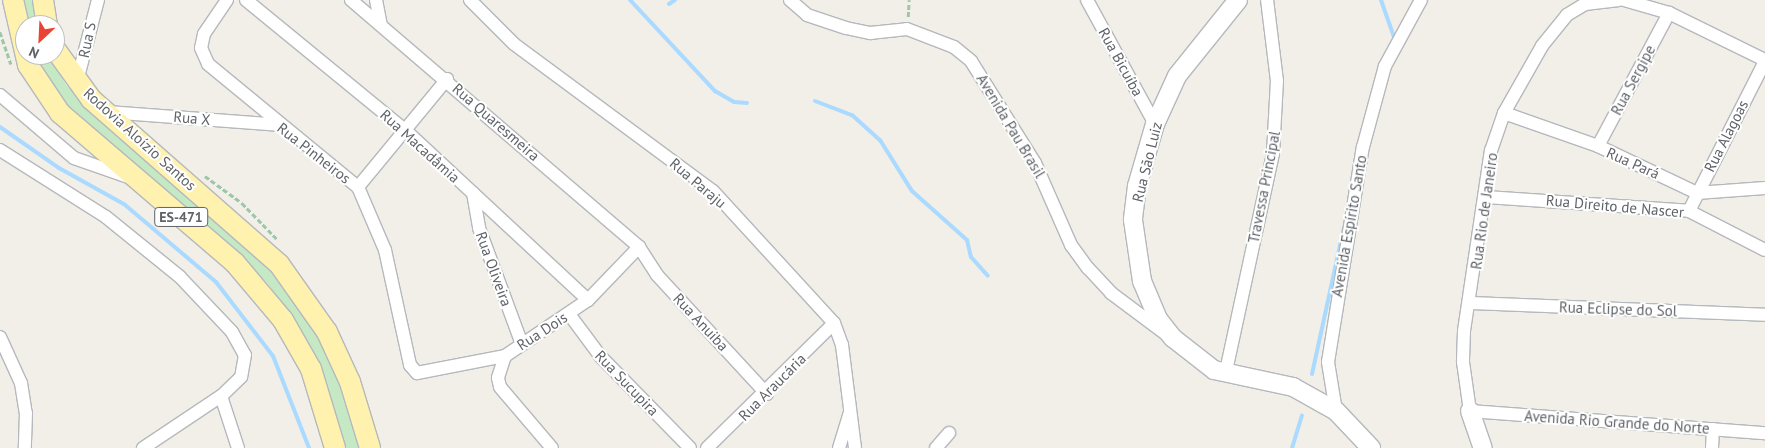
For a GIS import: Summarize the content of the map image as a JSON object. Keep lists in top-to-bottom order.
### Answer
{
  "streets": {
    "main road": ["Rodovia Aloízio Santos", "ES-471"],
    "street": [
      "Rua S",
      "Rua Bicuíba",
      "Rua Sergipe",
      "Rua X",
      "Rua Quaresmeira",
      "Avenida Pau Brasil",
      "Rua Alagoas",
      "Rua Macadâmia",
      "Rua Pinheiros",
      "Rua São Luiz",
      "Rua Pará",
      "Rua Paraju",
      "Travessa Principal",
      "Rua Direito de Nascer",
      "Rua Rio de Janeiro",
      "Avenida Espírito Santo",
      "Rua Oliveira",
      "Rua Eclipse do Sol",
      "Rua Anuiba",
      "Rua Dois",
      "Rua Sucupira",
      "Rua Araucária",
      "Avenida Rio Grande do Norte"
    ]
  },
  "crossings": [
    ["Rua S", "Rodovia Aloízio Santos"],
    ["Rua Bicuíba", "Rua São Luiz"],
    ["Rua Sergipe", "Rua Pará"],
    ["Rua X", "Rodovia Aloízio Santos"],
    ["Rua X", "Rua Pinheiros"],
    ["Rua Quaresmeira", "Rua Anuiba"],
    ["Rua Quaresmeira", "Rua Dois"],
    ["Avenida Pau Brasil", "Rua São Luiz"],
    ["Rua Alagoas", "Rua Pará"],
    ["Rua Alagoas", "Rua Direito de Nascer"],
    ["Rua Macadâmia", "Rua Oliveira"],
    ["Rua Macadâmia", "Rua Dois"],
    ["Rua Pinheiros", "Rua Dois"],
    ["Rua São Luiz", "Travessa Principal"],
    ["Rua São Luiz", "Avenida Espírito Santo"],
    ["Rua Pará", "Rua Rio de Janeiro"],
    ["Rua Paraju", "Rua Araucária"],
    ["Rua Direito de Nascer", "Rua Rio de Janeiro"],
    ["Rua Rio de Janeiro", "Rua Eclipse do Sol"],
    ["Rua Rio de Janeiro", "Avenida Rio Grande do Norte"],
    ["Rua Oliveira", "Rua Dois"],
    ["Rua Anuiba", "Rua Dois"],
    ["Rua Anuiba", "Rua Araucária"],
    ["Rua Dois", "Rua Sucupira"]
  ],
  "north": "bottom left"
}
